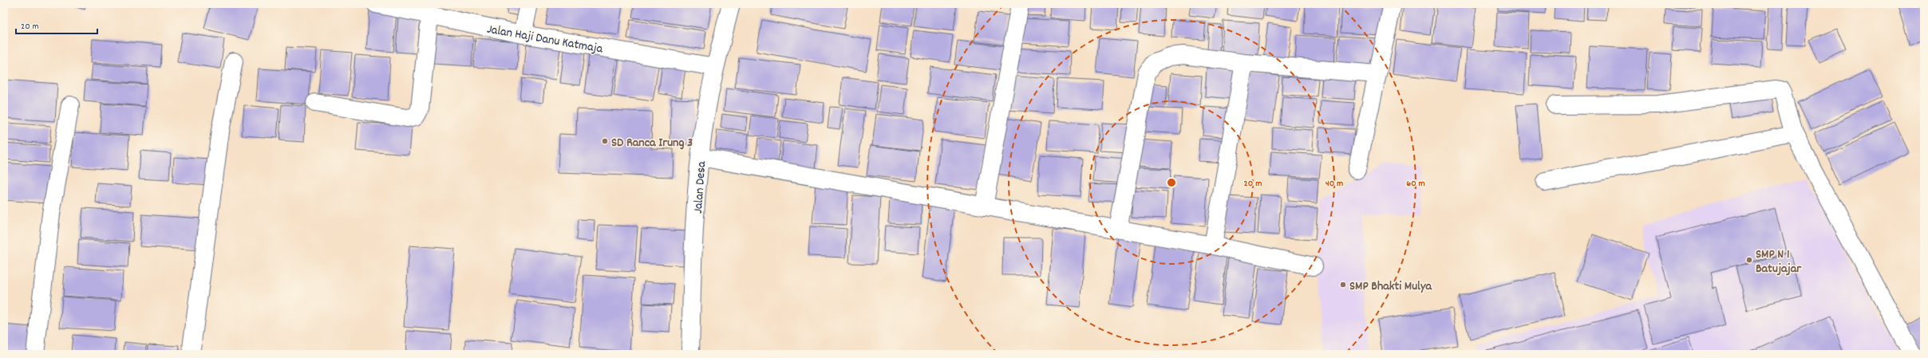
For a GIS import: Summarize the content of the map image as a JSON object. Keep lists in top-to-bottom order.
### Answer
{
  "streets": {
    "street": ["Jalan Haji Danu Katmaja", "Jalan Desa"]
  },
  "crossings": [
    ["Jalan Haji Danu Katmaja", "Jalan Desa"]
  ],
  "places": ["SD Ranca Irung 3", "SMP N 1 Batujajar", "SMP Bhakti Mulya"],
  "scale_bar": "20 m",
  "rings": ["20 m", "40 m", "60 m"]
}
